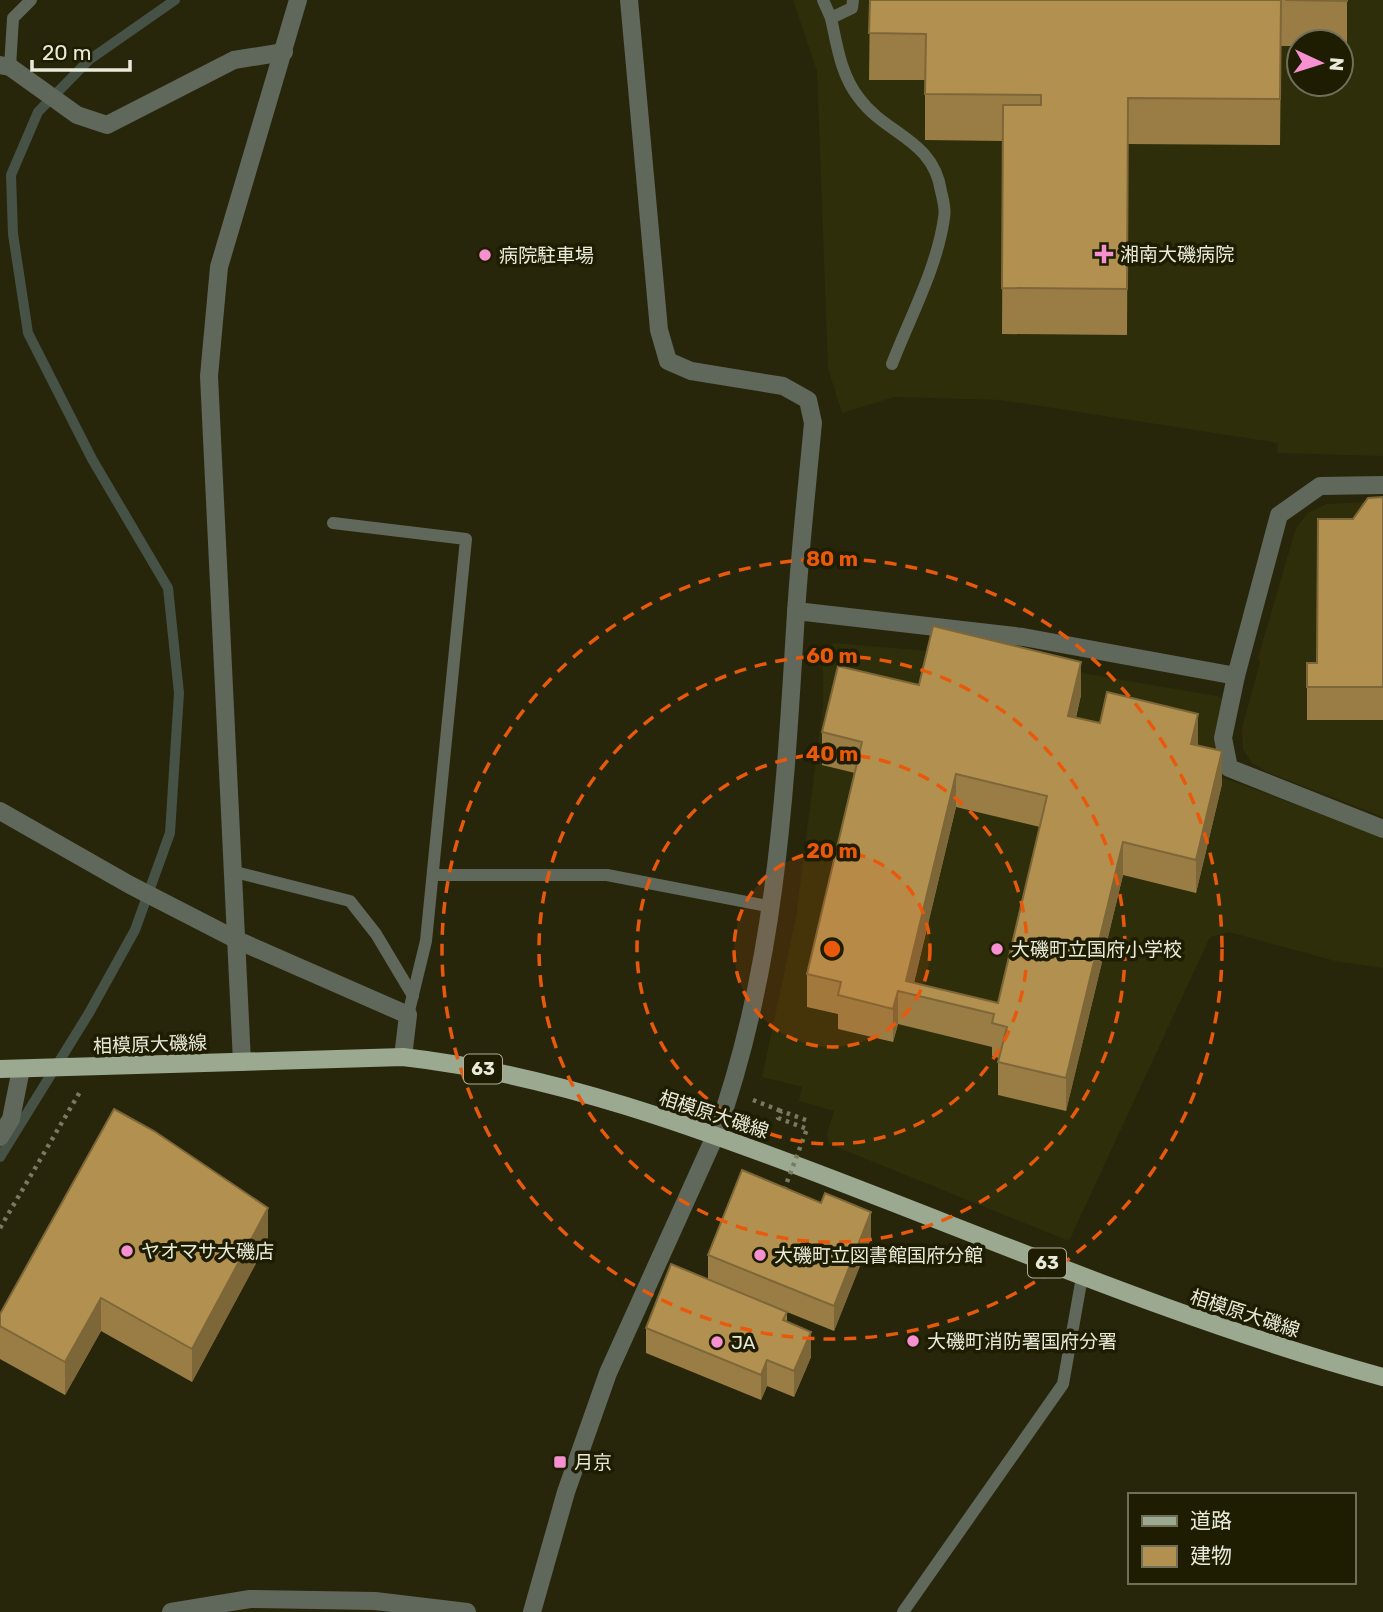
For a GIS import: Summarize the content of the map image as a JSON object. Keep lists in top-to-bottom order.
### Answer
{
  "streets": {
    "main road": ["相模原大磯線", "63"]
  },
  "places": {
    "health": ["湘南大磯病院"],
    "other": [
      "病院駐車場",
      "大磯町立国府小学校",
      "ヤオマサ大磯店",
      "大磯町立図書館国府分館",
      "大磯町消防署国府分署",
      "JA"
    ],
    "transit": ["月京"]
  },
  "legend": ["道路", "建物"],
  "scale_bar": "20 m",
  "north": "right",
  "rings": [
    "80 m",
    "60 m",
    "40 m",
    "20 m"
  ]
}
